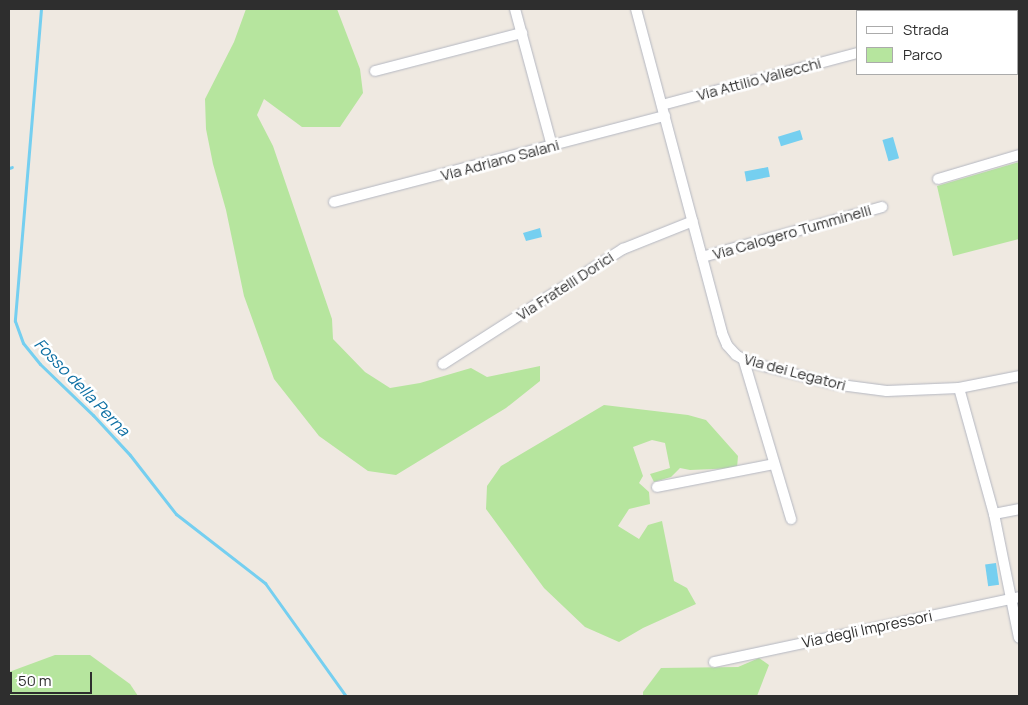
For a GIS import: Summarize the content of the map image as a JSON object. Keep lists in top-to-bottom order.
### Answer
{
  "streets": {
    "street": [
      "Via Attilio Vallecchi",
      "Via Adriano Salani",
      "Via Calogero Tumminelli",
      "Via Fratelli Dorici",
      "Via dei Legatori",
      "Via degli Impressori"
    ]
  },
  "crossings": [
    ["Via Attilio Vallecchi", "Via dei Legatori"],
    ["Via Adriano Salani", "Via dei Legatori"],
    ["Via Calogero Tumminelli", "Via dei Legatori"],
    ["Via Fratelli Dorici", "Via dei Legatori"]
  ],
  "water": ["Fosso della Perna"],
  "legend": ["Strada", "Parco"],
  "scale_bar": "50 m"
}
